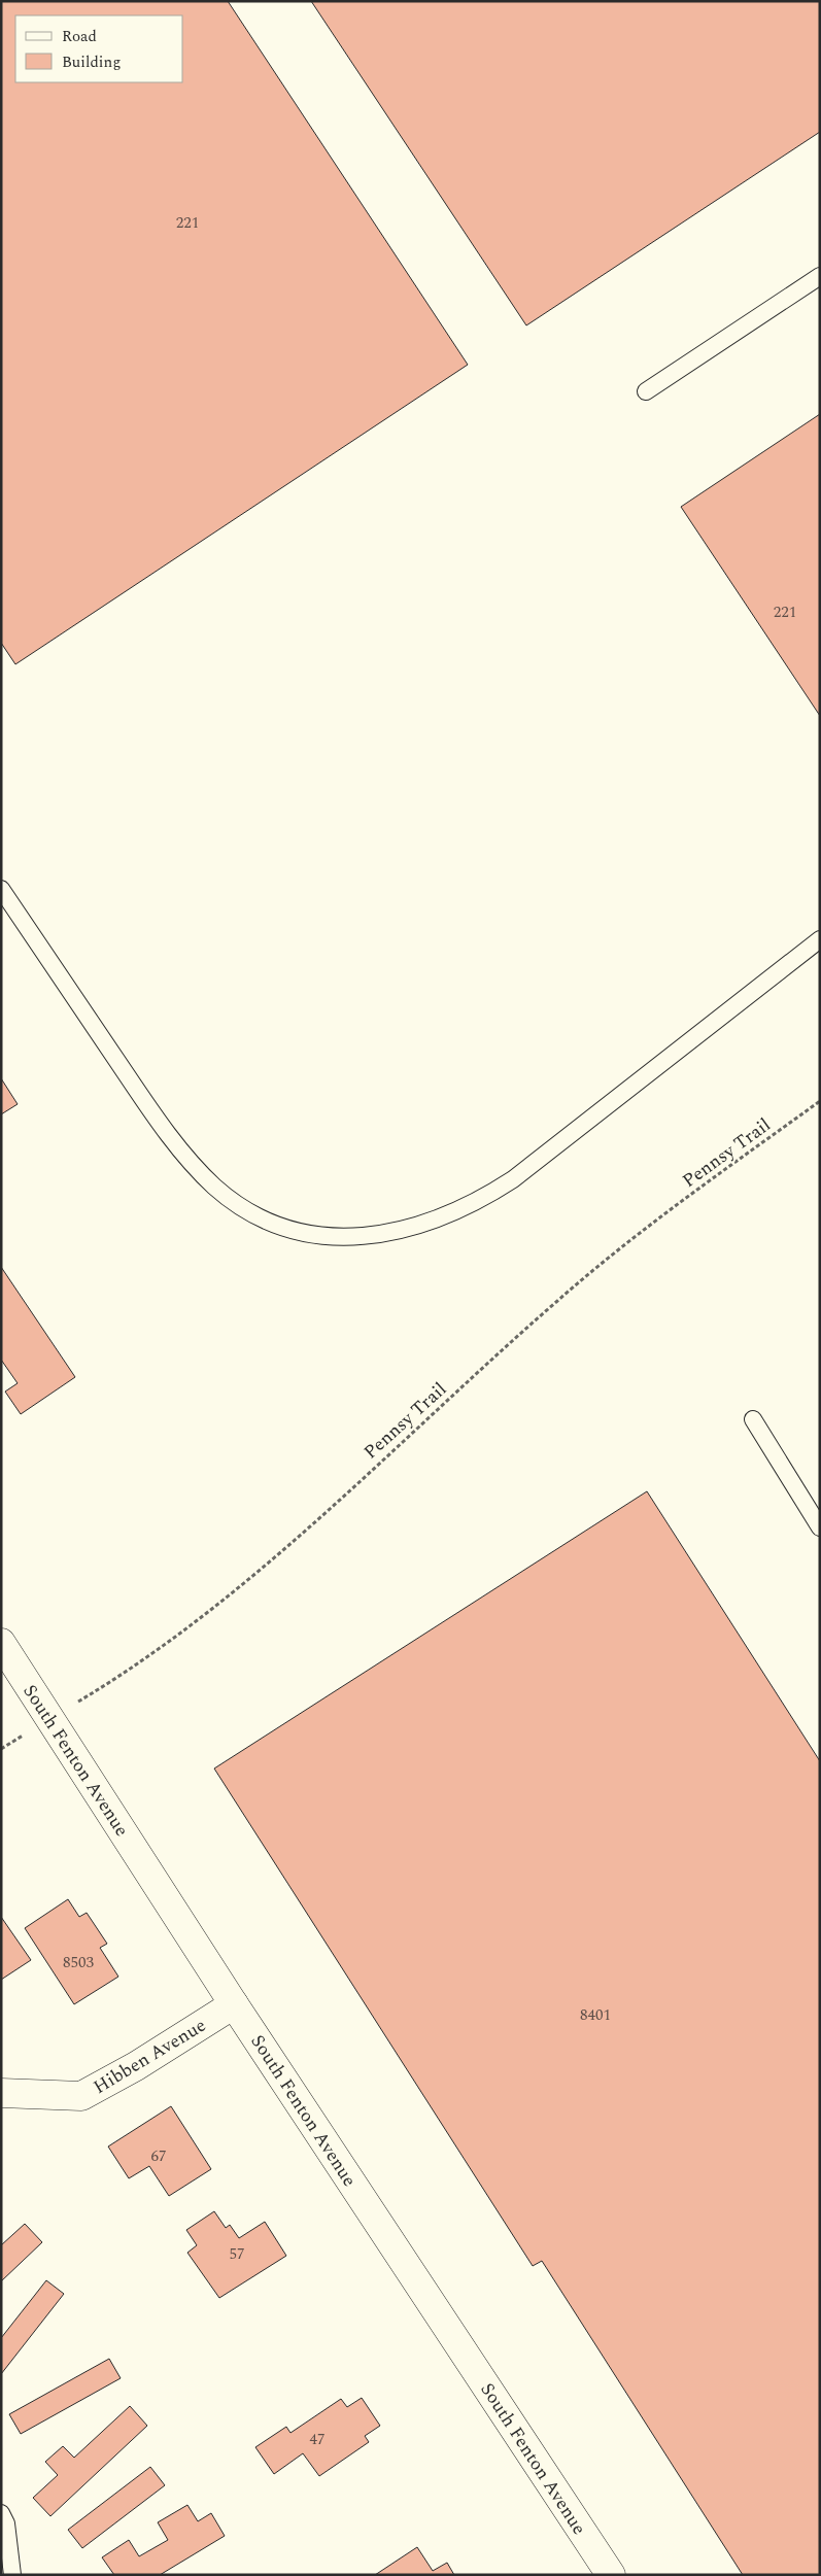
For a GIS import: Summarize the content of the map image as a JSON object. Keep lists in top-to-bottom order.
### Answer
{
  "streets": {
    "street": ["South Fenton Avenue", "Hibben Avenue"],
    "path": ["Pennsy Trail"]
  },
  "crossings": [
    ["Pennsy Trail", "South Fenton Avenue"],
    ["South Fenton Avenue", "Hibben Avenue"]
  ],
  "house_numbers": [
    "221",
    "221",
    "8503",
    "8401",
    "67",
    "57",
    "47"
  ],
  "legend": ["Road", "Building"]
}
